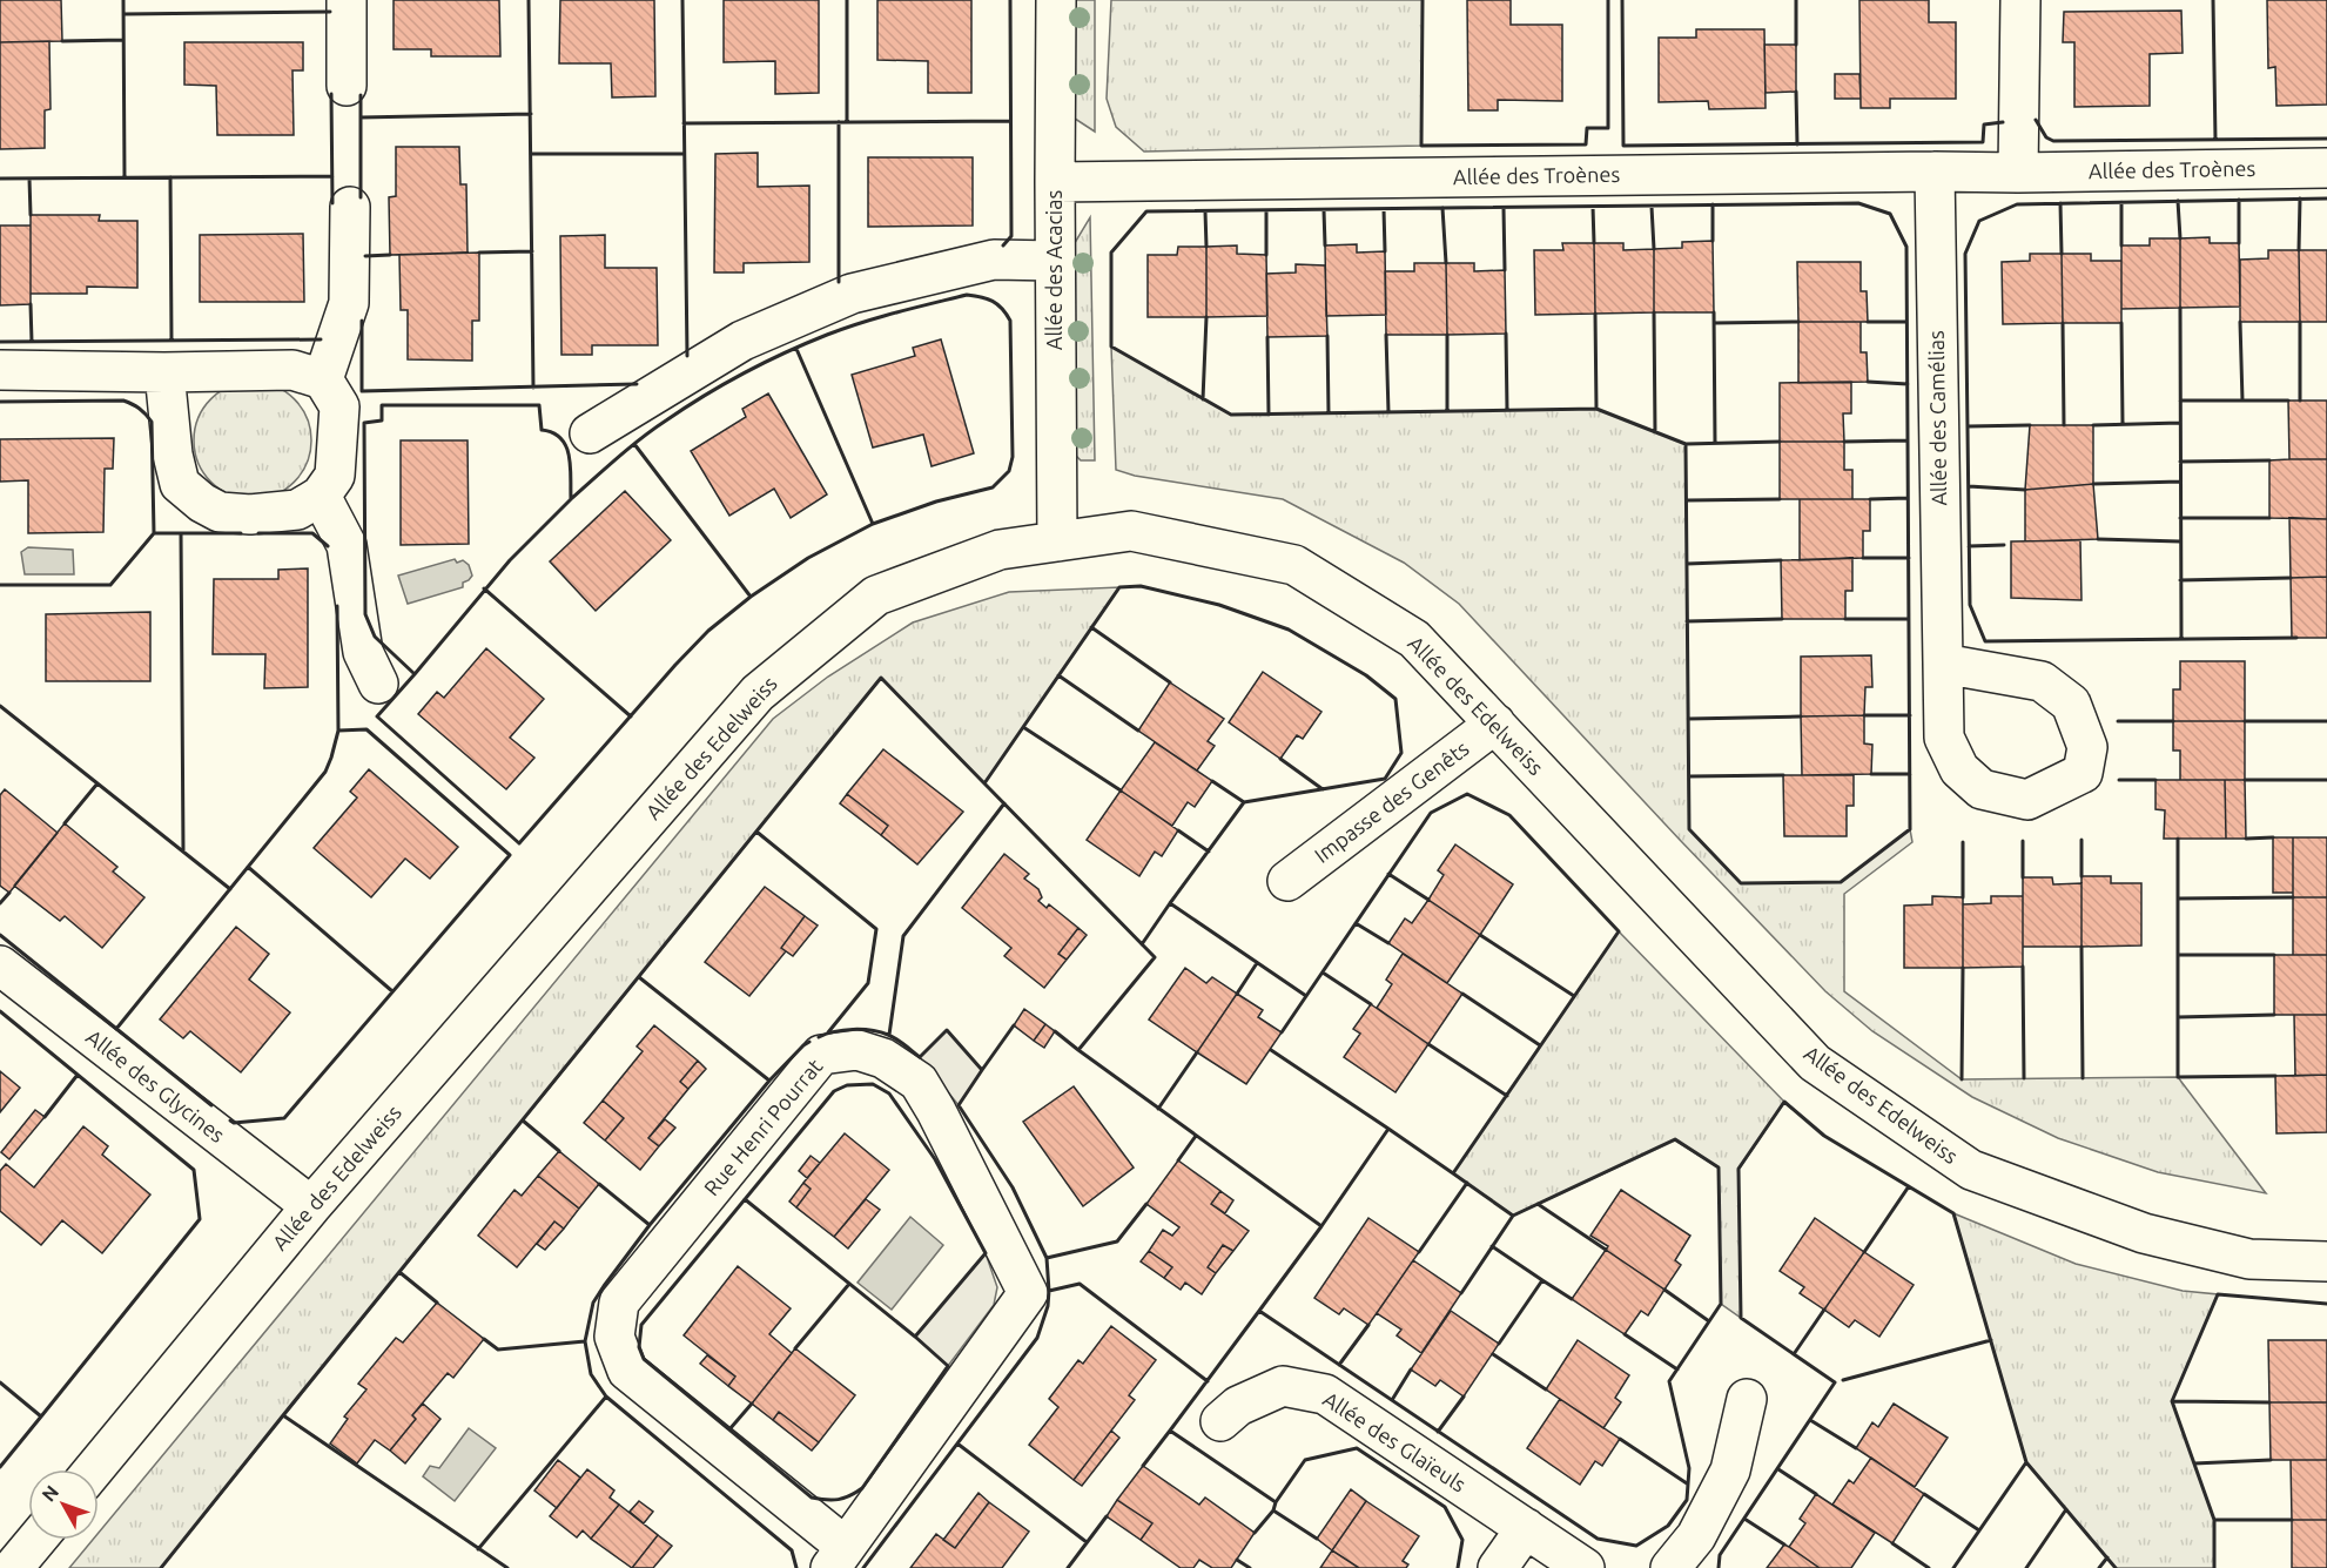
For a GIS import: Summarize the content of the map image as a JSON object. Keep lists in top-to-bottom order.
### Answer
{
  "streets": {
    "street": [
      "Allée des Troènes",
      "Allée des Acacias",
      "Allée des Camélias",
      "Allée des Edelweiss",
      "Impasse des Genêts",
      "Allée des Glycines",
      "Rue Henri Pourrat",
      "Allée des Glaïeuls"
    ]
  },
  "crossings": [
    ["Allée des Troènes", "Allée des Acacias"],
    ["Allée des Troènes", "Allée des Camélias"],
    ["Allée des Acacias", "Allée des Edelweiss"],
    ["Allée des Edelweiss", "Impasse des Genêts"],
    ["Allée des Edelweiss", "Allée des Glycines"]
  ],
  "north": "top left"
}
